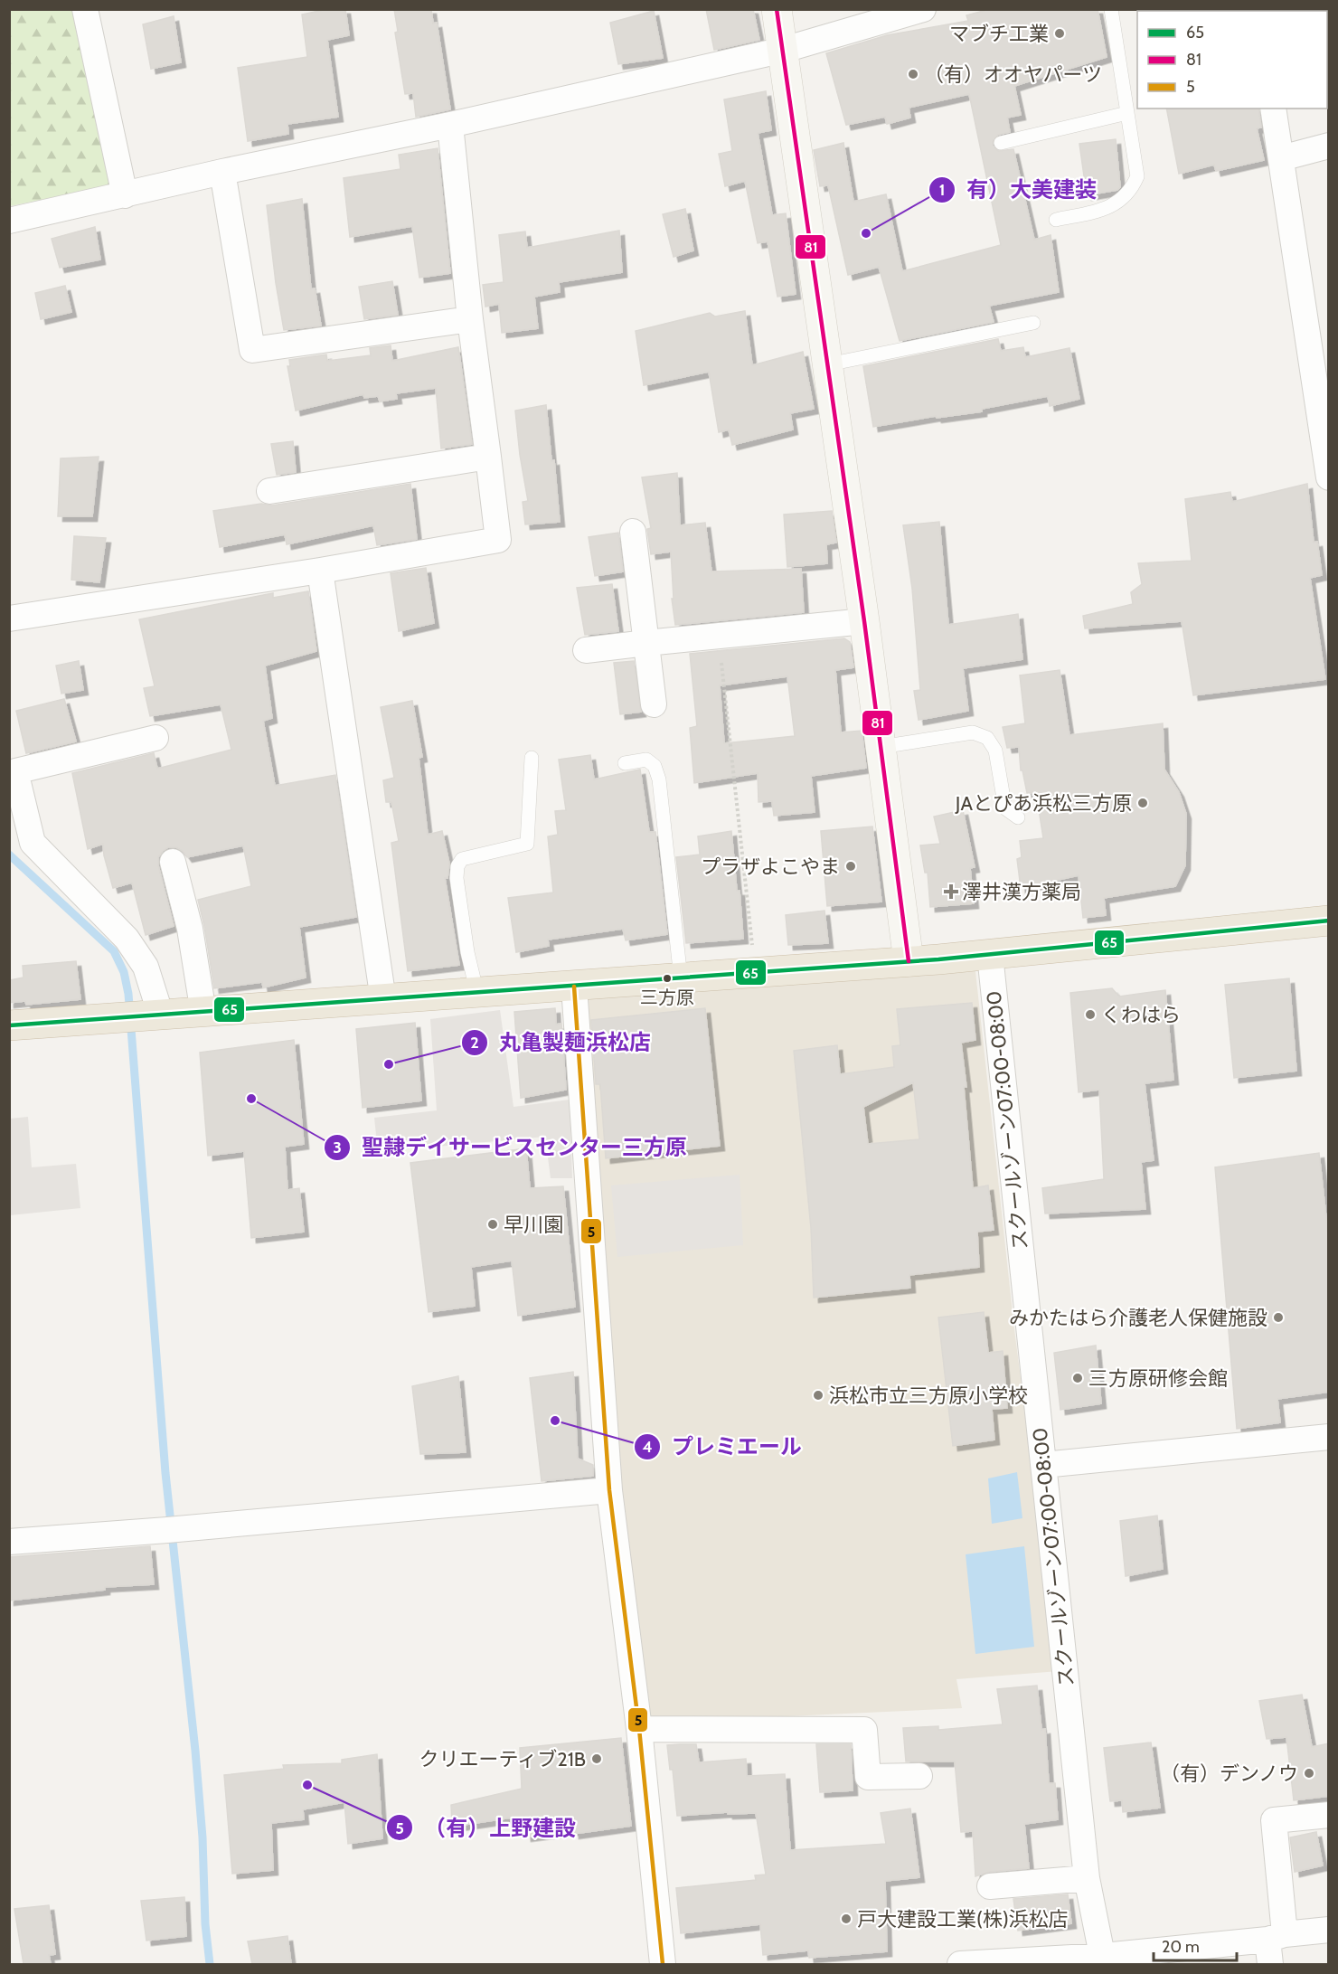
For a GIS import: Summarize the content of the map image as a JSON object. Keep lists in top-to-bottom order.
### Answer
{
  "streets": {
    "street": ["スクールゾーン07:00-08:00"]
  },
  "places": {
    "other": [
      "マブチ工業",
      "（有）オオヤパーツ",
      "有）大美建装",
      "JAとぴあ浜松三方原",
      "プラザよこやま",
      "三方原",
      "くわはら",
      "丸亀製麺浜松店",
      "聖隷デイサービスセンター三方原",
      "早川園",
      "みかたはら介護老人保健施設",
      "三方原研修会館",
      "浜松市立三方原小学校",
      "プレミエール",
      "クリエーティブ21B",
      "（有）デンノウ",
      "（有）上野建設",
      "戸大建設工業(株)浜松店"
    ],
    "health": ["澤井漢方薬局"]
  },
  "lines": ["transit line 81", "transit line 65", "transit line 5"],
  "legend": ["65", "81", "5"],
  "scale_bar": "20 m"
}
